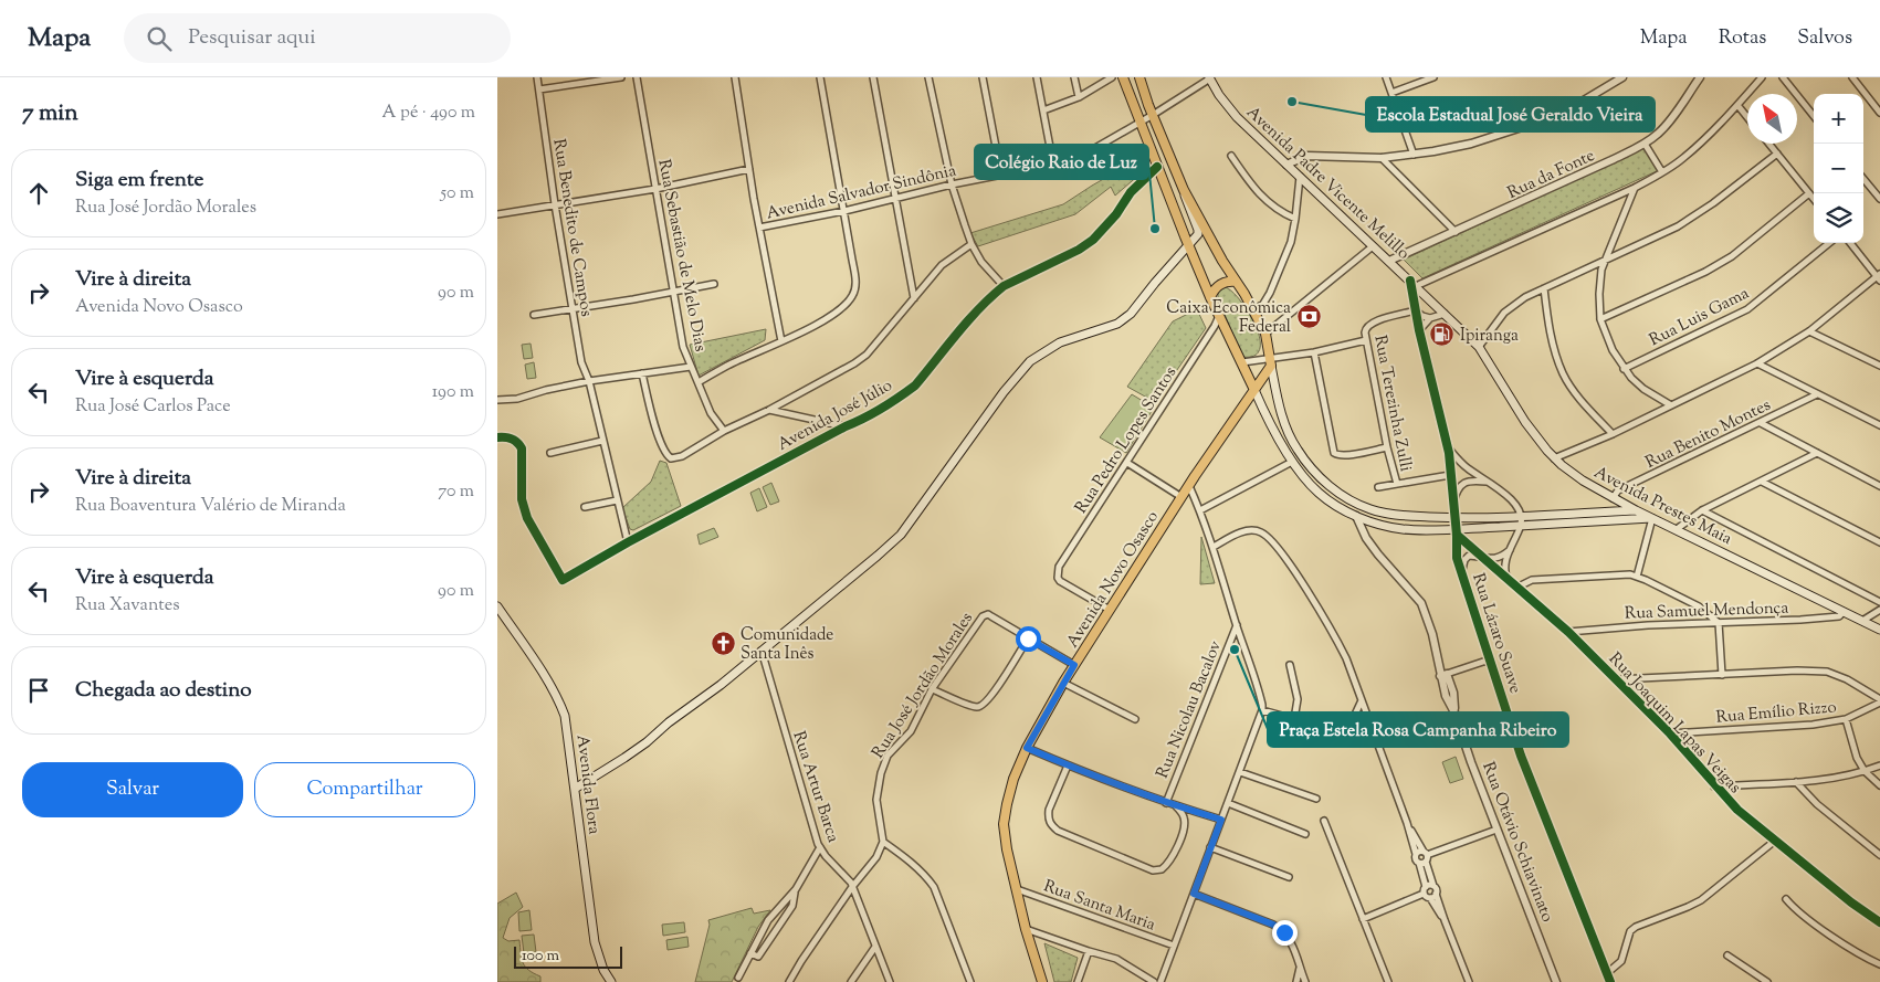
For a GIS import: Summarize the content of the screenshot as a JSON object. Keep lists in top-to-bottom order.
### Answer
{
  "streets": {
    "main road": [
      "Avenida Padre Vicente Melillo",
      "Avenida Prestes Maia",
      "Avenida Novo Osasco",
      "Avenida Flora"
    ],
    "street": [
      "Rua da Fonte",
      "Avenida Salvador Sindônia",
      "Rua Benedito de Campos",
      "Rua Sebastião de Melo Dias",
      "Rua Luis Gama",
      "Rua Terezinha Zulli",
      "Avenida José Júlio",
      "Rua Benito Montes",
      "Rua Pedro Lopes Santos",
      "Rua Samuel Mendonça",
      "Rua Lázaro Suave",
      "Rua José Jordão Morales",
      "Rua Nicolau Bacalov",
      "Rua Emílio Rizzo",
      "Rua Joaquim Lapas Veigas",
      "Rua Artur Barca",
      "Rua Otávio Schiavinato",
      "Rua Santa Maria"
    ]
  },
  "crossings": [
    ["Rua da Fonte", "Avenida Padre Vicente Melillo"],
    ["Avenida Padre Vicente Melillo", "Avenida Salvador Sindônia"],
    ["Avenida Padre Vicente Melillo", "Avenida Prestes Maia"],
    ["Avenida Padre Vicente Melillo", "Rua Lázaro Suave"],
    ["Rua Benedito de Campos", "Avenida José Júlio"],
    ["Rua Terezinha Zulli", "Rua Lázaro Suave"],
    ["Rua Benito Montes", "Avenida Prestes Maia"],
    ["Rua Pedro Lopes Santos", "Avenida Novo Osasco"],
    ["Avenida Prestes Maia", "Rua Samuel Mendonça"],
    ["Avenida Prestes Maia", "Rua Lázaro Suave"],
    ["Avenida Novo Osasco", "Rua José Jordão Morales"],
    ["Avenida Novo Osasco", "Rua Santa Maria"],
    ["Rua Samuel Mendonça", "Rua Joaquim Lapas Veigas"],
    ["Rua Lázaro Suave", "Rua Joaquim Lapas Veigas"],
    ["Rua Emílio Rizzo", "Rua Joaquim Lapas Veigas"]
  ],
  "places": {
    "other": ["Escola Estadual José Geraldo Vieira", "Colégio Raio de Luz", "Praça Estela Rosa Campanha Ribeiro"],
    "bank": ["Caixa Econômica Federal"],
    "fuel station": ["Ipiranga"],
    "church": ["Comunidade Santa Inês"]
  },
  "scale_bar": "100 m",
  "north": "top left",
  "page": {
    "header": "Mapa",
    "search": "Pesquisar aqui",
    "nav": ["Mapa", "Rotas", "Salvos"],
    "heading": ["7 min", "A pé · 490 m"],
    "map_buttons": ["+", "−"],
    "list": [
      ["Siga em frente", "Rua José Jordão Morales", "50 m"],
      ["Vire à direita", "Avenida Novo Osasco", "90 m"],
      ["Vire à esquerda", "Rua José Carlos Pace", "190 m"],
      ["Vire à direita", "Rua Boaventura Valério de Miranda", "70 m"],
      ["Vire à esquerda", "Rua Xavantes", "90 m"],
      "Chegada ao destino"
    ],
    "buttons": ["Salvar", "Compartilhar"],
    "scale": "100 m"
  }
}
